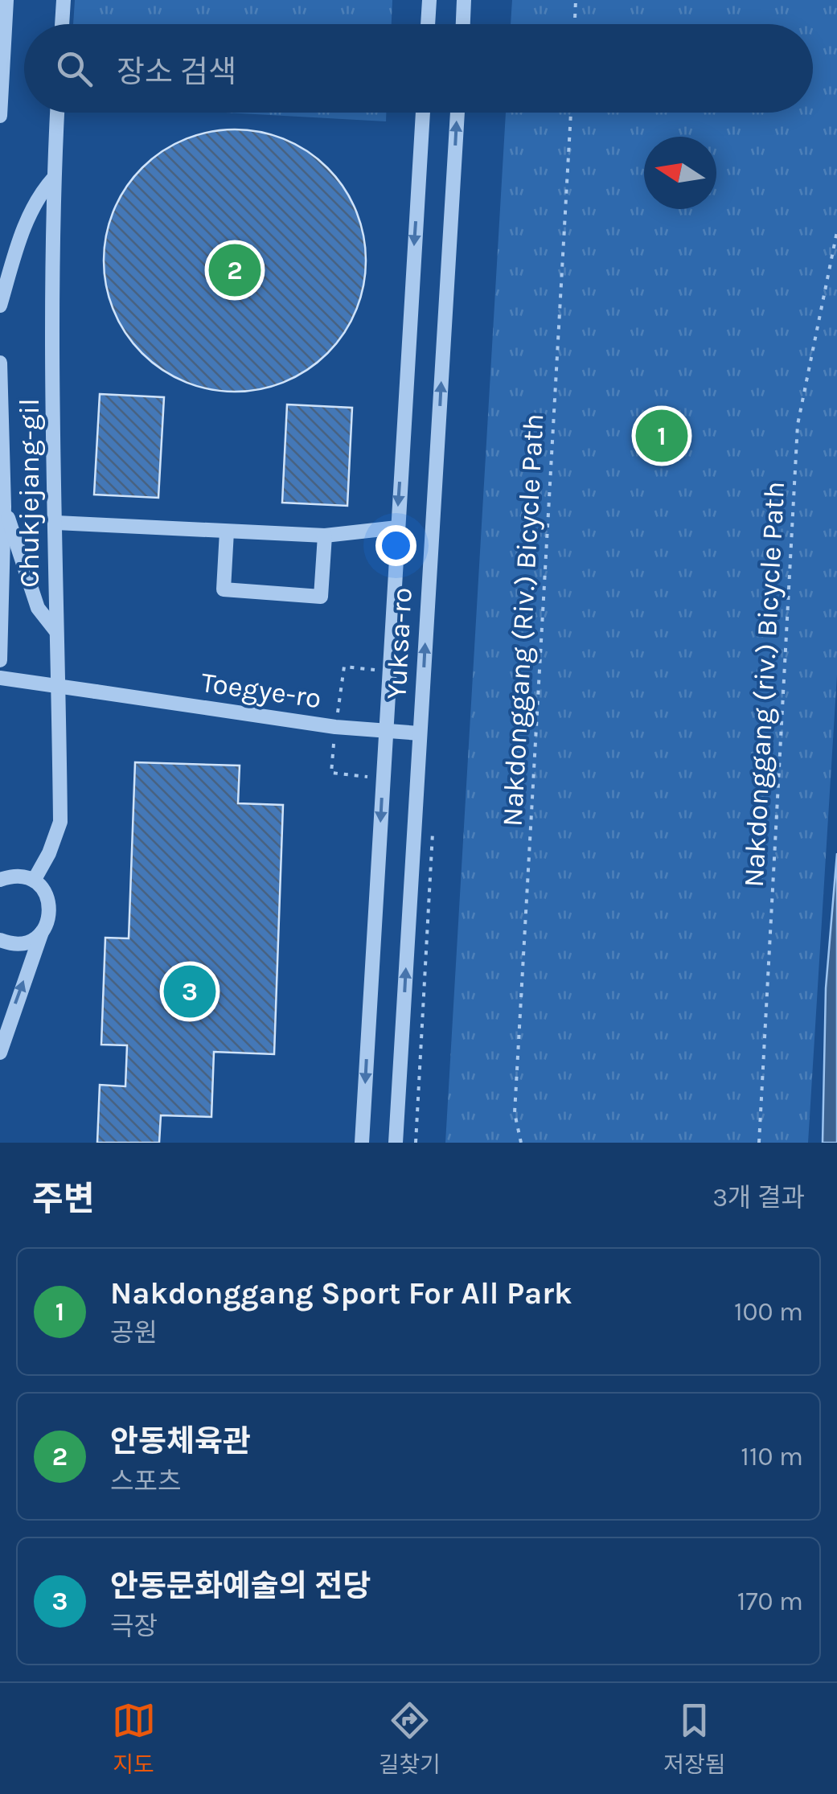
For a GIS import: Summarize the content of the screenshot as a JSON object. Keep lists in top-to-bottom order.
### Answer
{
  "streets": {
    "street": ["Chukjejang-gil", "Yuksa-ro", "Toegye-ro"],
    "path": ["Nakdonggang (Riv.) Bicycle Path", "Nakdonggang (riv.) Bicycle Path"]
  },
  "crossings": [
    ["Yuksa-ro", "Toegye-ro"]
  ],
  "north": "left",
  "page": {
    "search": "장소 검색",
    "pins": ["2", "1", "3"],
    "heading": ["주변", "3개 결과"],
    "list": [
      {
        "mark": "1",
        "name": "Nakdonggang Sport For All Park",
        "note": "공원",
        "value": "100 m"
      },
      {
        "mark": "2",
        "name": "안동체육관",
        "note": "스포츠",
        "value": "110 m"
      },
      {
        "mark": "3",
        "name": "안동문화예술의 전당",
        "note": "극장",
        "value": "170 m"
      }
    ],
    "nav": ["지도", "길찾기", "저장됨"]
  }
}
